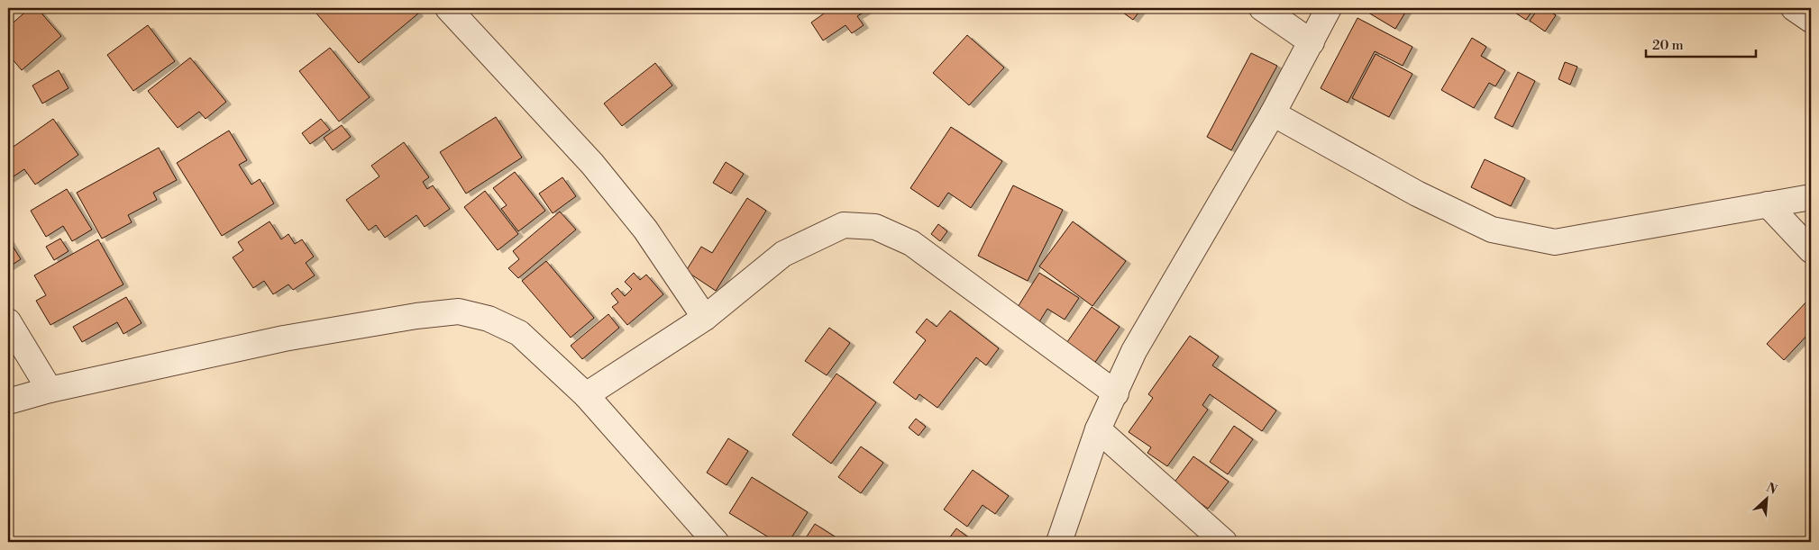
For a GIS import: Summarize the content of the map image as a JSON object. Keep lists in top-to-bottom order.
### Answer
{
  "scale_bar": "20 m",
  "north": "top right"
}
